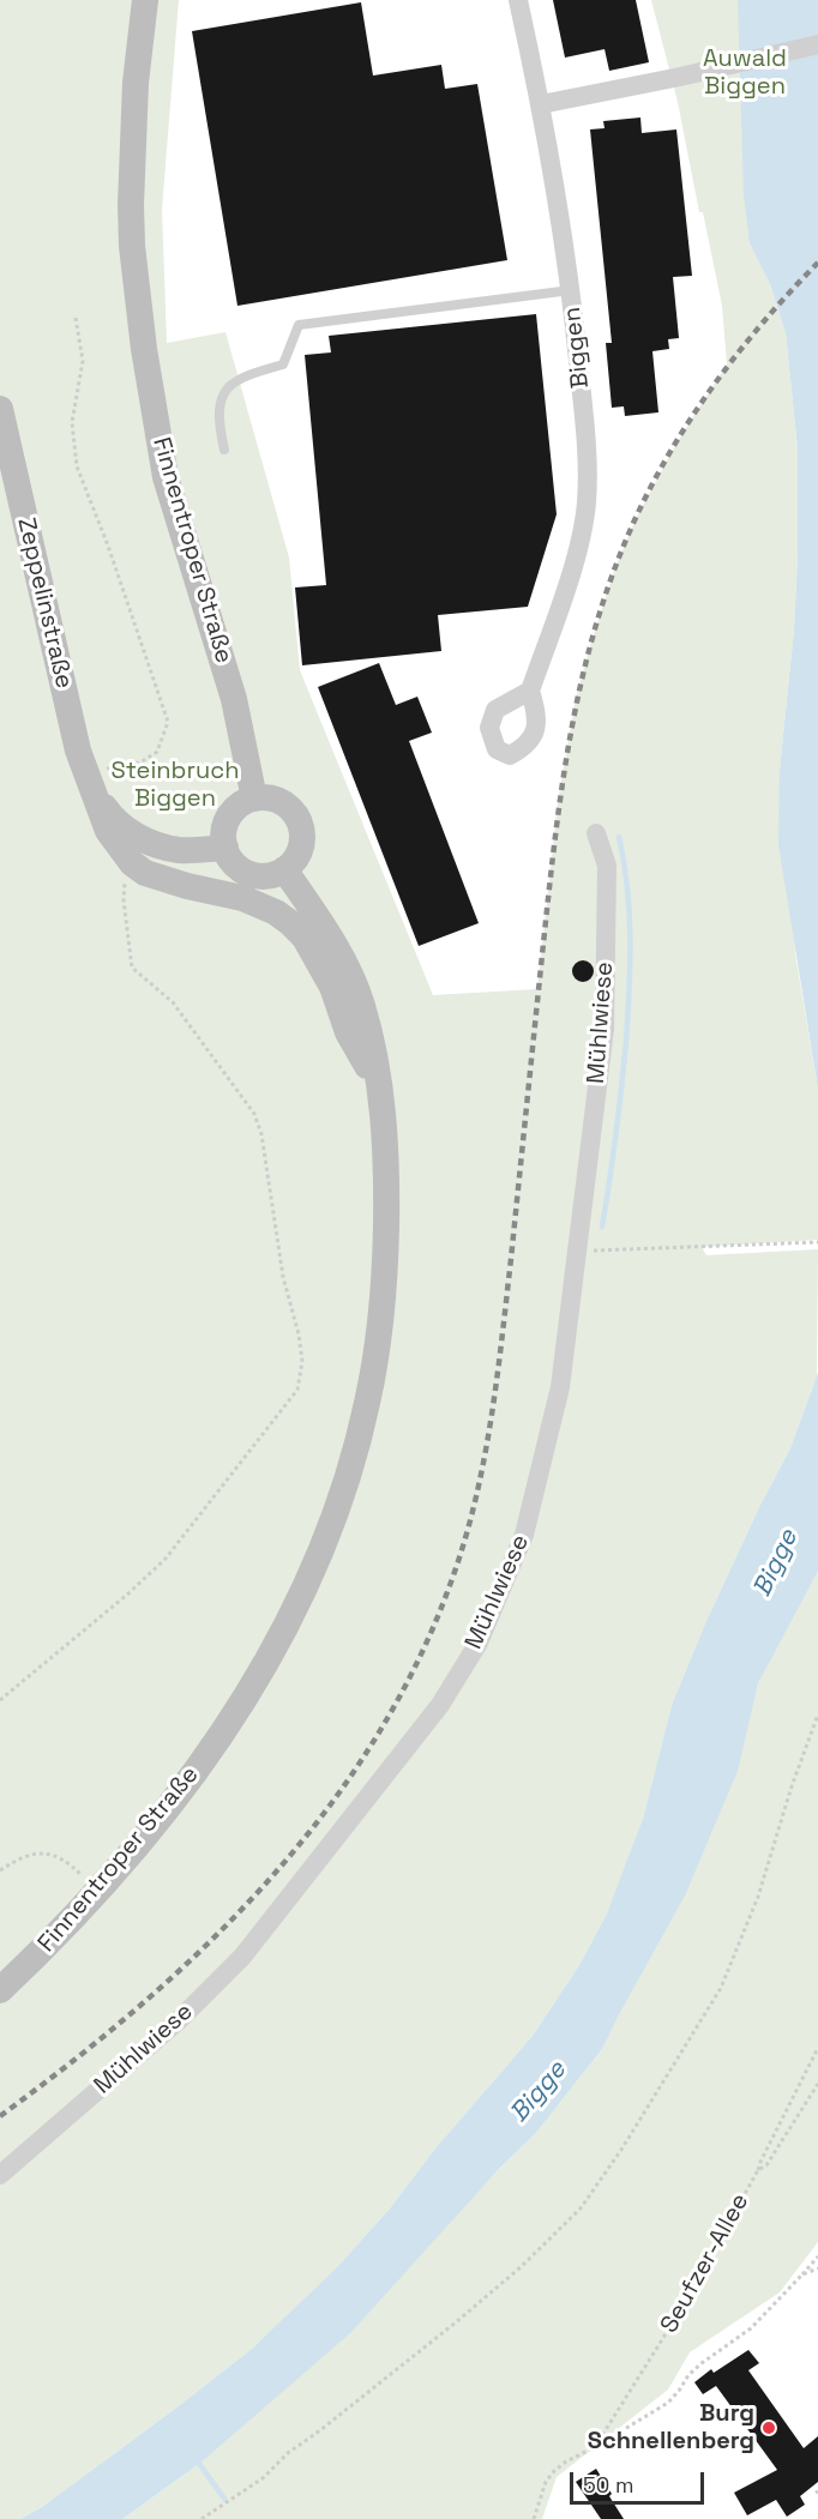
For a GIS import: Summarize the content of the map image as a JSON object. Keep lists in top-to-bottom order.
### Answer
{
  "streets": {
    "main road": ["Finnentroper Straße", "Zeppelinstraße"],
    "street": ["Biggen", "Mühlwiese"],
    "path": ["Seufzer-Allee"]
  },
  "crossings": [
    ["Finnentroper Straße", "Zeppelinstraße"]
  ],
  "water": ["Bigge"],
  "parks": ["Auwald Biggen", "Steinbruch Biggen"],
  "places": ["Burg Schnellenberg"],
  "scale_bar": "50 m"
}
